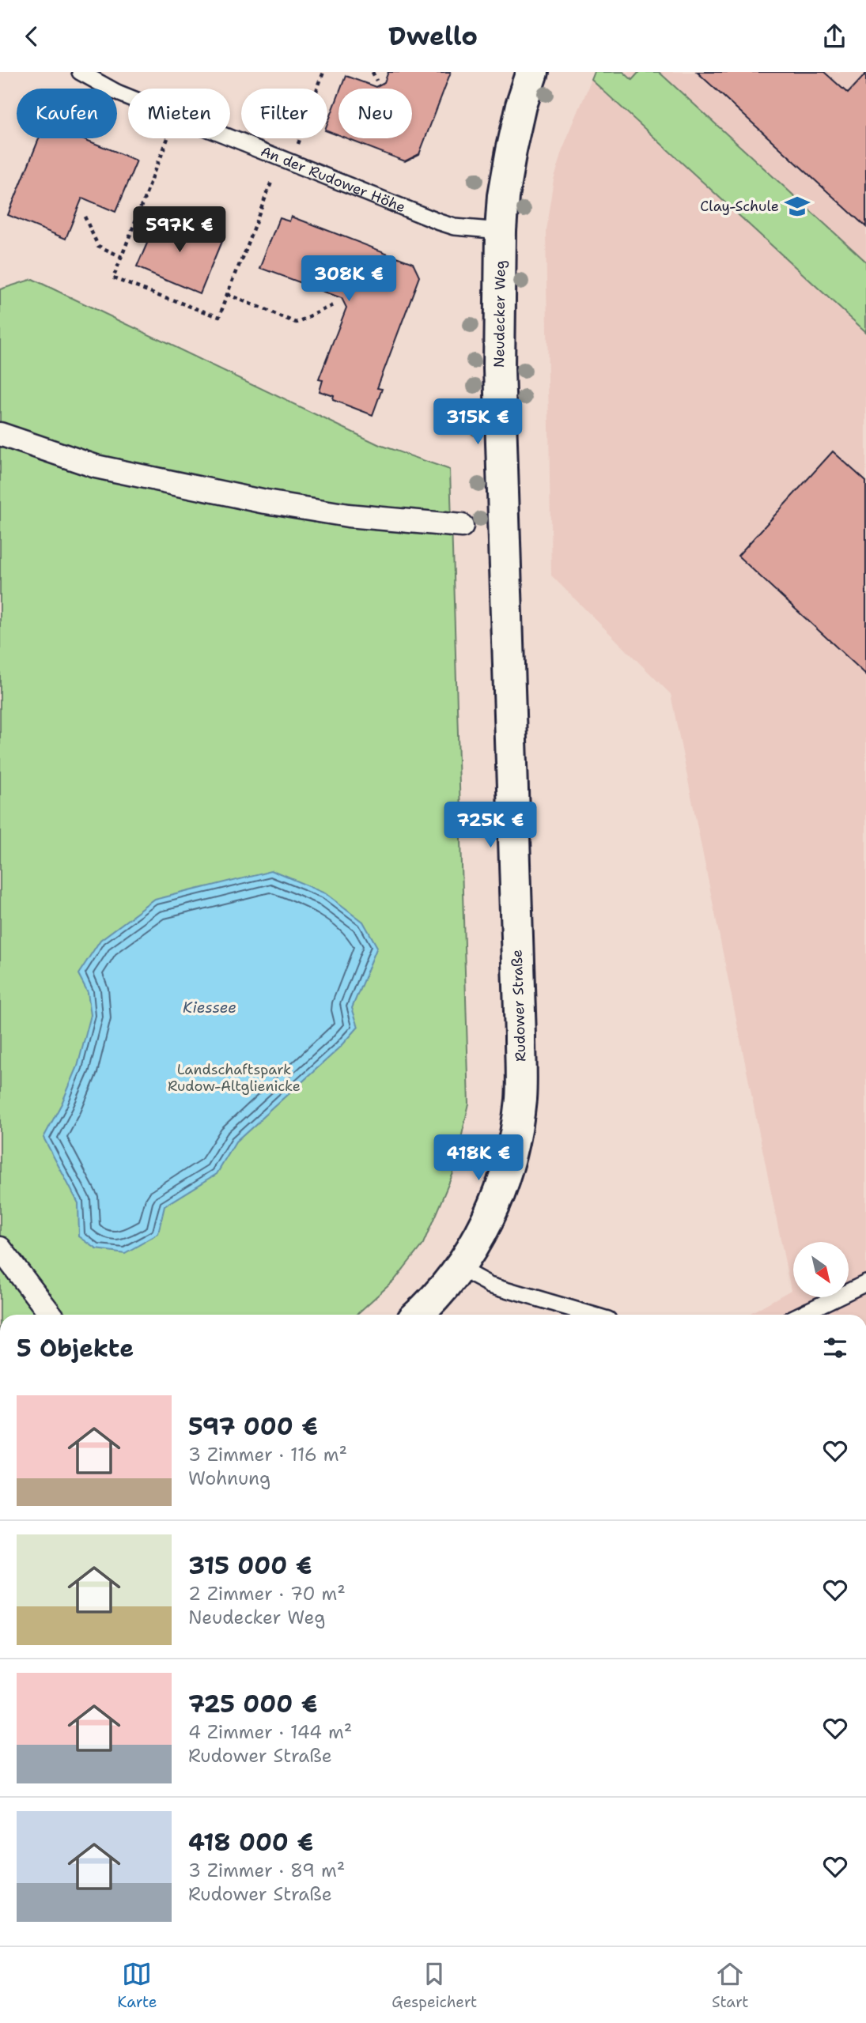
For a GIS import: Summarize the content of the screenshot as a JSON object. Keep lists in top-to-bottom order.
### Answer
{
  "streets": {
    "street": ["Neudecker Weg", "Rudower Straße"],
    "lane": ["An der Rudower Höhe"]
  },
  "crossings": [
    ["An der Rudower Höhe", "Neudecker Weg"],
    ["Neudecker Weg", "Rudower Straße"]
  ],
  "water": ["Kiessee"],
  "parks": ["Landschaftspark Rudow-Altglienicke"],
  "places": {
    "school or university": ["Clay-Schule"]
  },
  "north": "bottom right",
  "page": {
    "header": "Dwello",
    "chip": [
      "Kaufen",
      "Mieten",
      "Filter",
      "Neu"
    ],
    "price": [
      "597K €",
      "308K €",
      "315K €",
      "725K €",
      "418K €"
    ],
    "heading": "5 Objekte",
    "list": [
      {
        "name": "597 000 €",
        "note": "3 Zimmer · 116 m² · Wohnung"
      },
      {
        "name": "315 000 €",
        "note": "2 Zimmer · 70 m² · Neudecker Weg"
      },
      {
        "name": "725 000 €",
        "note": "4 Zimmer · 144 m² · Rudower Straße"
      },
      {
        "name": "418 000 €",
        "note": "3 Zimmer · 89 m² · Rudower Straße"
      }
    ],
    "tabs": ["Karte", "Gespeichert", "Start"]
  }
}
